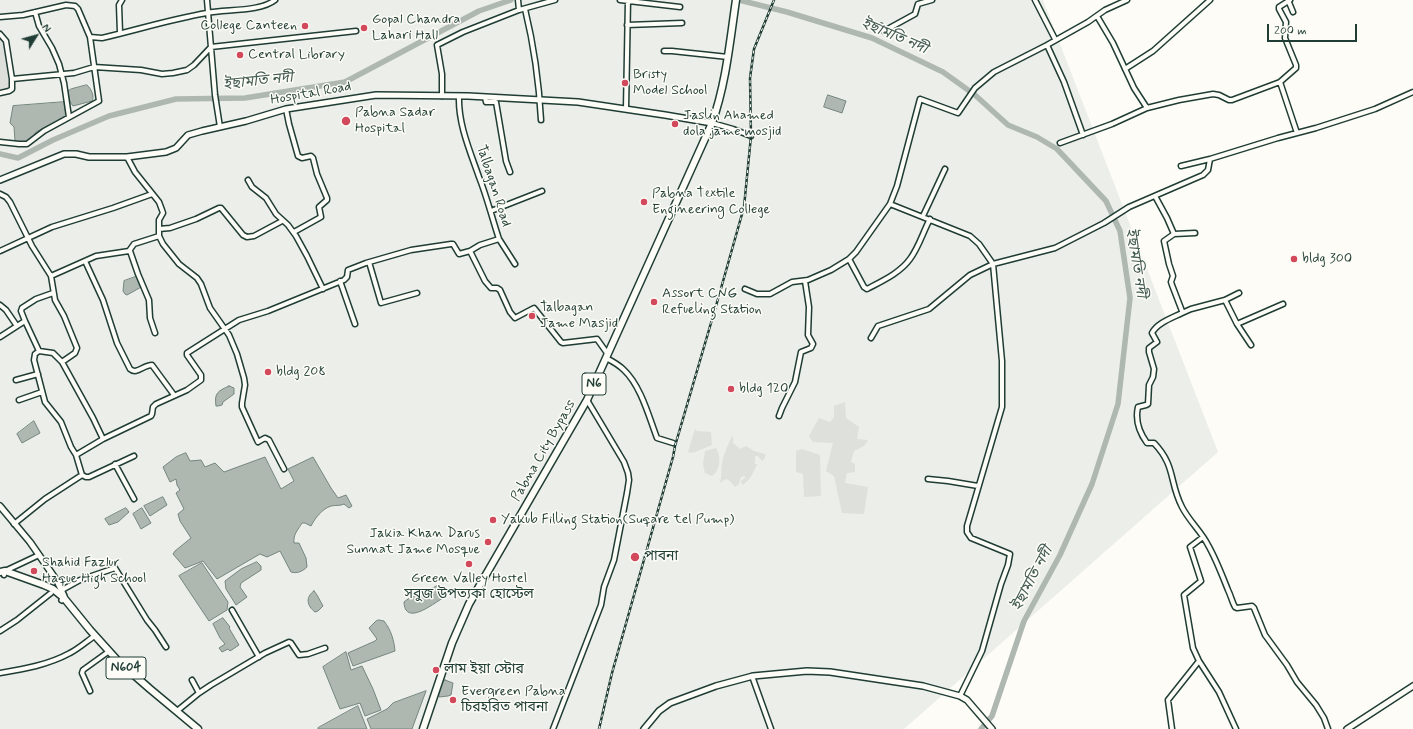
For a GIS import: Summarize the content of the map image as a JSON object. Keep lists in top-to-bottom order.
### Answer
{
  "streets": {
    "highway": ["N6", "Pabna City Bypass", "N604"],
    "main road": ["Hospital Road"],
    "street": ["Talbagan Road"]
  },
  "crossings": [
    ["Hospital Road", "Talbagan Road"],
    ["Hospital Road", "Pabna City Bypass"]
  ],
  "water": ["ইছামতি নদী"],
  "places": [
    "College Canteen",
    "Gopal Chandra Lahari Hall",
    "Central Library",
    "Bristy Model School",
    "Pabna Sadar Hospital",
    "Jaslin Ahamed dola jame mosjid",
    "Pabna Textile Engineering College",
    "bldg 300",
    "Assort CNG Refueling Station",
    "Talbagan Jame Masjid",
    "bldg 208",
    "bldg 120",
    "Yakub Filling Station(Suqare tel Pump)",
    "Jakia Khan Darus Sunnat Jame Mosque",
    "পাবনা",
    "Green Valley Hostel সবুজ উপত্যকা হোস্টেল",
    "Shahid Fazlur Haque High School",
    "লাম ইয়া স্টোর",
    "Evergreen Pabna চিরহরিত পাবনা"
  ],
  "scale_bar": "200 m",
  "north": "top right"
}
